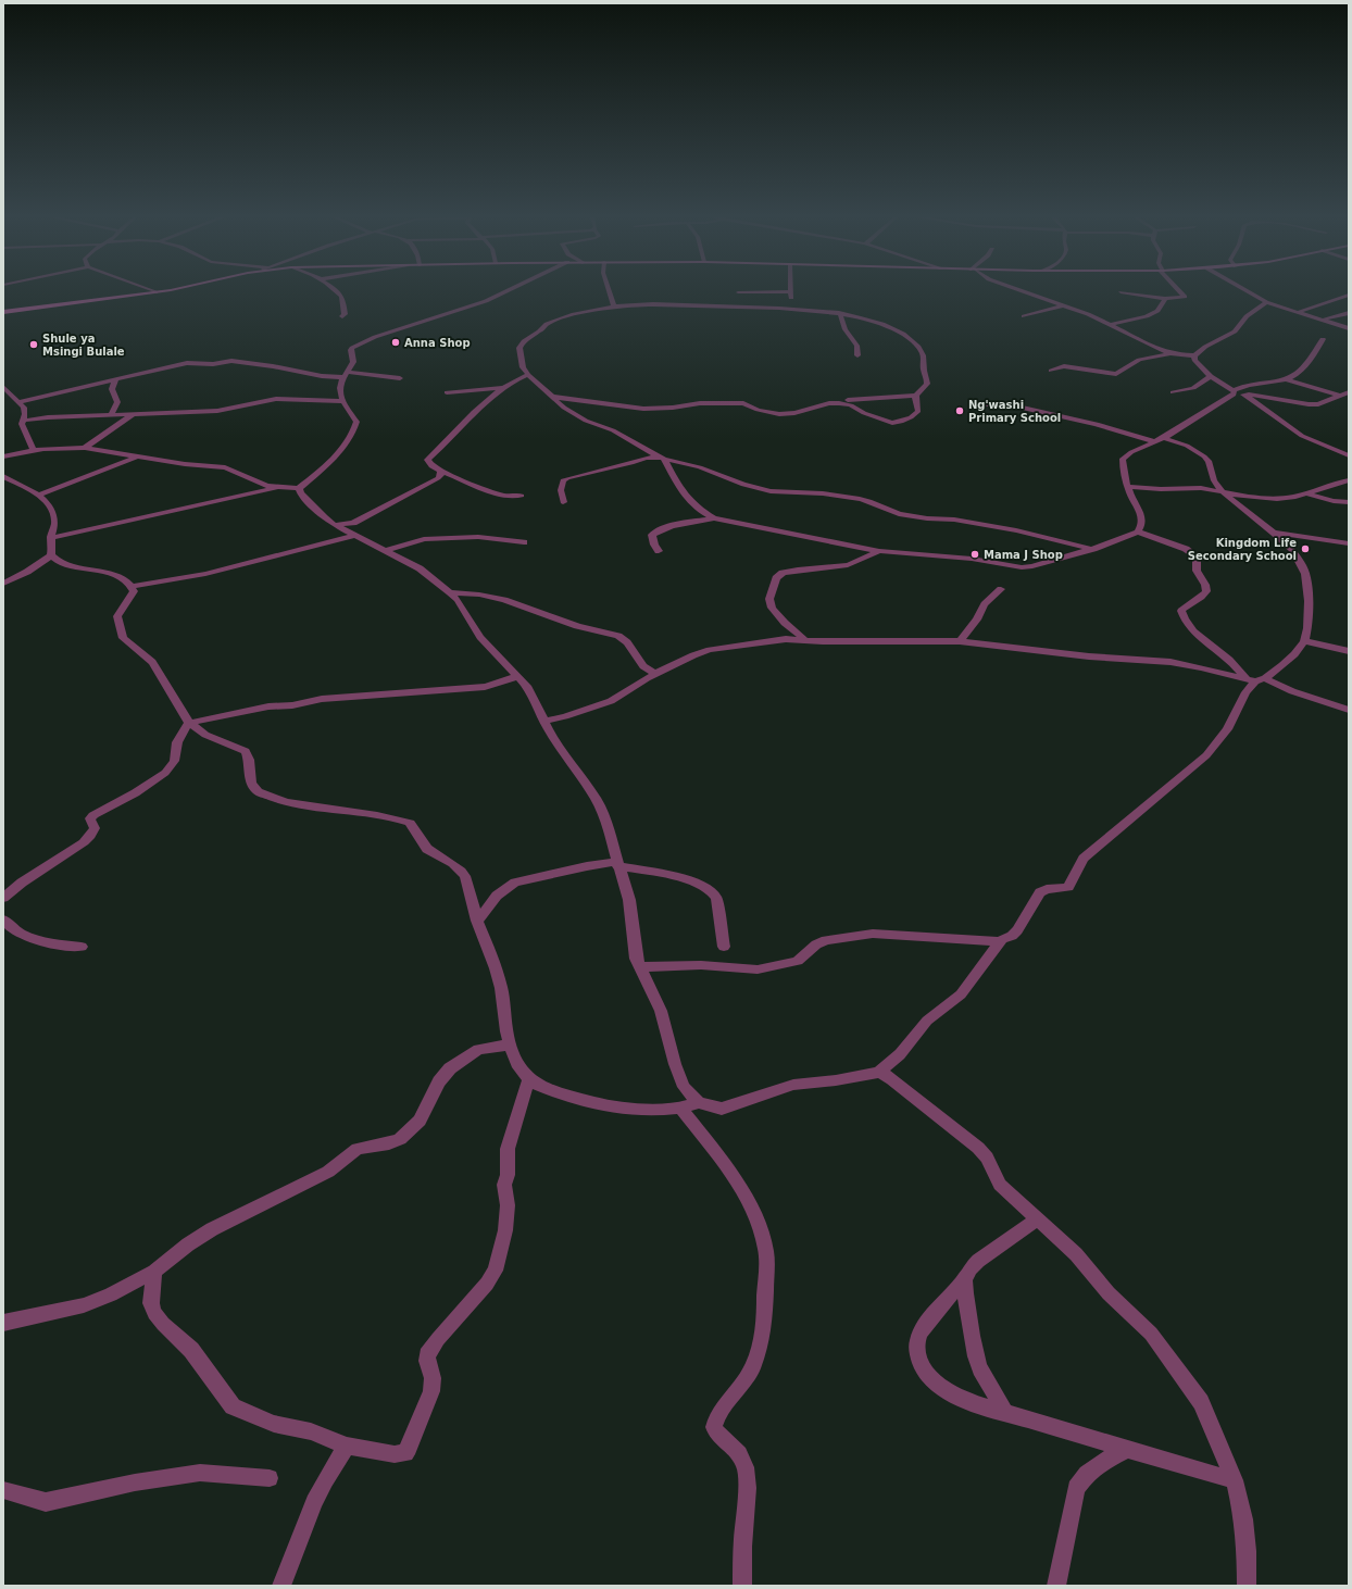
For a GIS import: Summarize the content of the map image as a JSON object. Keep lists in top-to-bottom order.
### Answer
{
  "places": [
    "Anna Shop",
    "Shule ya Msingi Bulale",
    "Ng'washi Primary School",
    "Kingdom Life Secondary School",
    "Mama J Shop"
  ]
}
